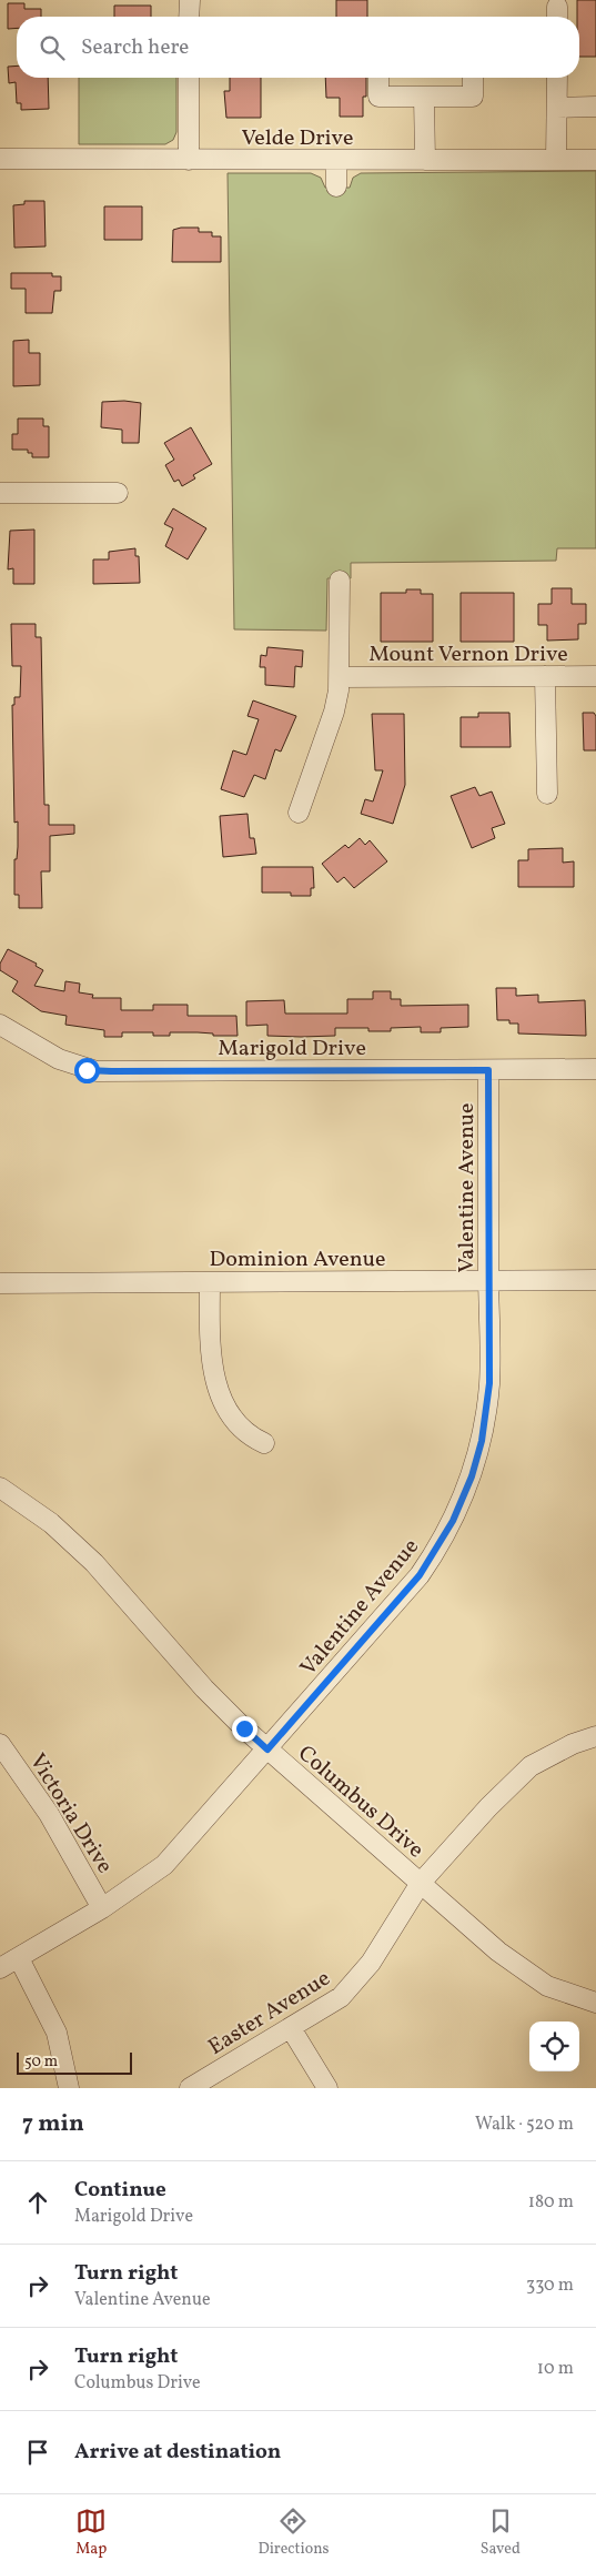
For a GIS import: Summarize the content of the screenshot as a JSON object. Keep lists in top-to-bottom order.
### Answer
{
  "streets": {
    "street": [
      "Velde Drive",
      "Mount Vernon Drive",
      "Marigold Drive",
      "Valentine Avenue",
      "Dominion Avenue",
      "Columbus Drive",
      "Victoria Drive",
      "Easter Avenue"
    ]
  },
  "crossings": [
    ["Marigold Drive", "Valentine Avenue"],
    ["Valentine Avenue", "Dominion Avenue"],
    ["Valentine Avenue", "Columbus Drive"],
    ["Valentine Avenue", "Victoria Drive"],
    ["Columbus Drive", "Easter Avenue"]
  ],
  "scale_bar": "50 m",
  "page": {
    "search": "Search here",
    "scale": "50 m",
    "heading": ["7 min", "Walk · 520 m"],
    "list": [
      ["Continue", "Marigold Drive", "180 m"],
      ["Turn right", "Valentine Avenue", "330 m"],
      ["Turn right", "Columbus Drive", "10 m"],
      "Arrive at destination"
    ],
    "nav": ["Map", "Directions", "Saved"]
  }
}
